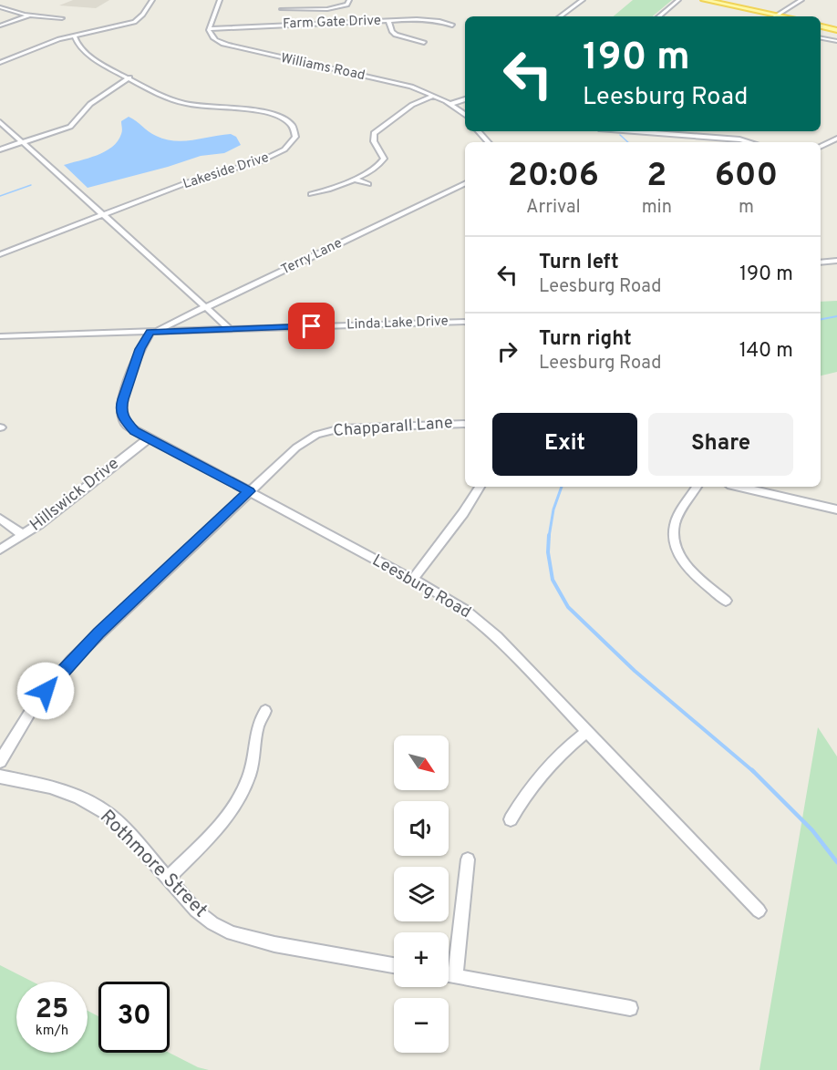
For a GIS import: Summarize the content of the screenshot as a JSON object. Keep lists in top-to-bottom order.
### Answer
{
  "streets": {
    "street": [
      "Farm Gate Drive",
      "Williams Road",
      "Lakeside Drive",
      "Terry Lane",
      "Linda Lake Drive",
      "Chapparall Lane",
      "Hillswick Drive",
      "Leesburg Road",
      "Rothmore Street"
    ]
  },
  "crossings": [
    ["Farm Gate Drive", "Williams Road"],
    ["Terry Lane", "Linda Lake Drive"],
    ["Terry Lane", "Leesburg Road"],
    ["Linda Lake Drive", "Leesburg Road"],
    ["Chapparall Lane", "Leesburg Road"],
    ["Hillswick Drive", "Leesburg Road"]
  ],
  "north": "bottom right",
  "page": {
    "turn": ["190 m", "Leesburg Road"],
    "eta": [
      "20:06",
      "Arrival",
      "2",
      "min",
      "600",
      "m"
    ],
    "list": [
      {
        "name": "Turn left",
        "note": "Leesburg Road",
        "value": "190 m"
      },
      {
        "name": "Turn right",
        "note": "Leesburg Road",
        "value": "140 m"
      }
    ],
    "buttons": ["Exit", "Share"],
    "map_buttons": ["+", "−"],
    "speed": "25 km/h",
    "limit": "30"
  }
}
